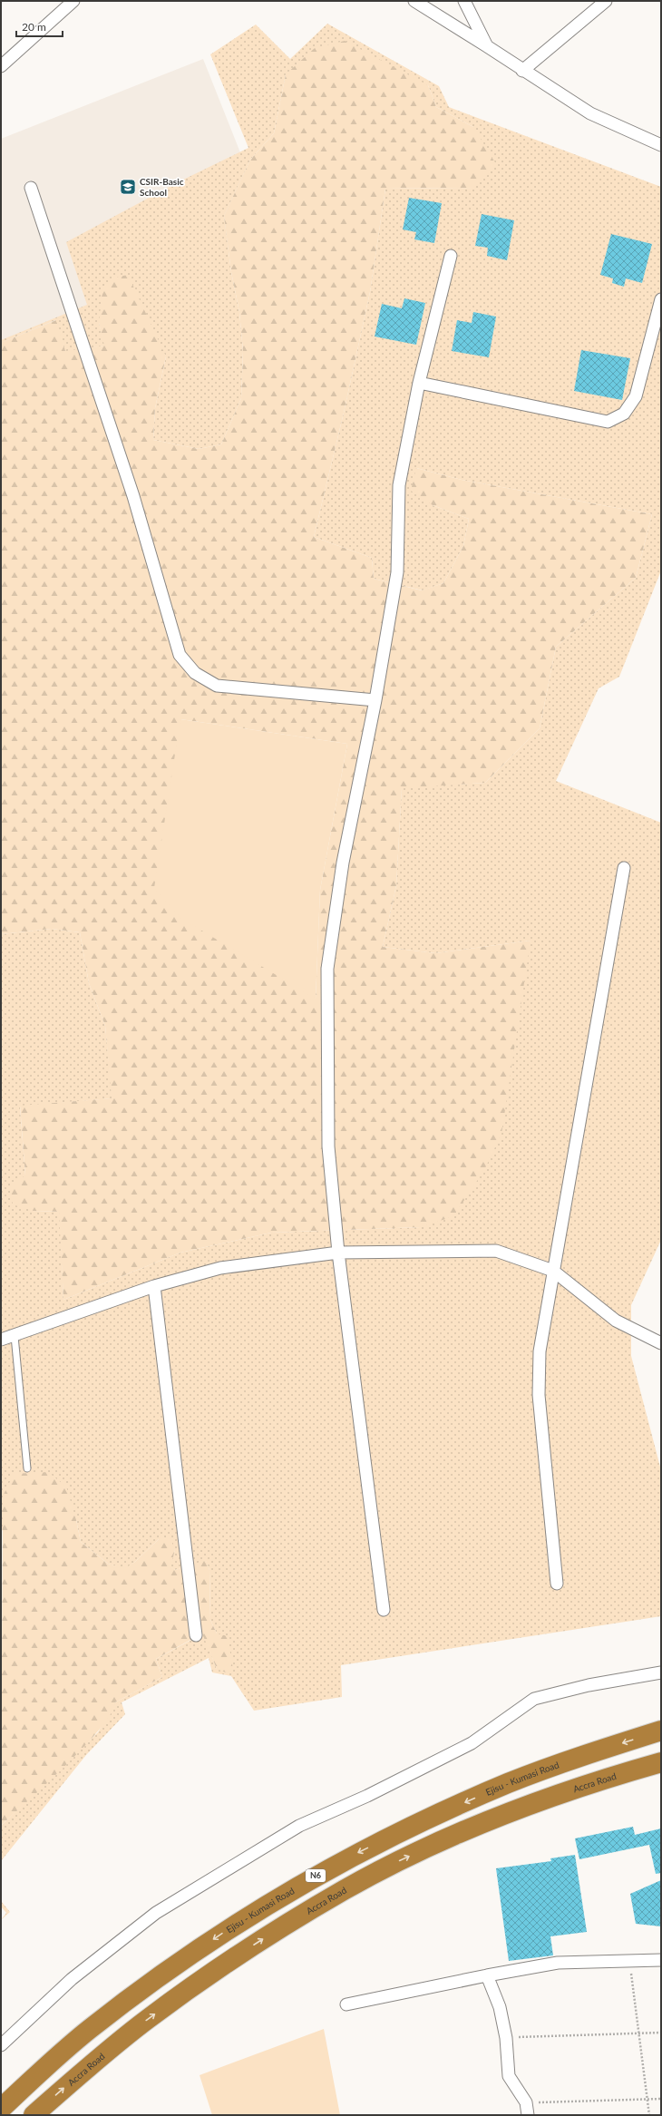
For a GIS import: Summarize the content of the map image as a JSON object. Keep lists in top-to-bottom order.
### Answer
{
  "streets": {
    "highway": ["Ejisu - Kumasi Road", "Accra Road", "N6"]
  },
  "one_way": ["Ejisu - Kumasi Road", "Accra Road"],
  "places": {
    "school or university": ["CSIR-Basic School"]
  },
  "scale_bar": "20 m"
}
